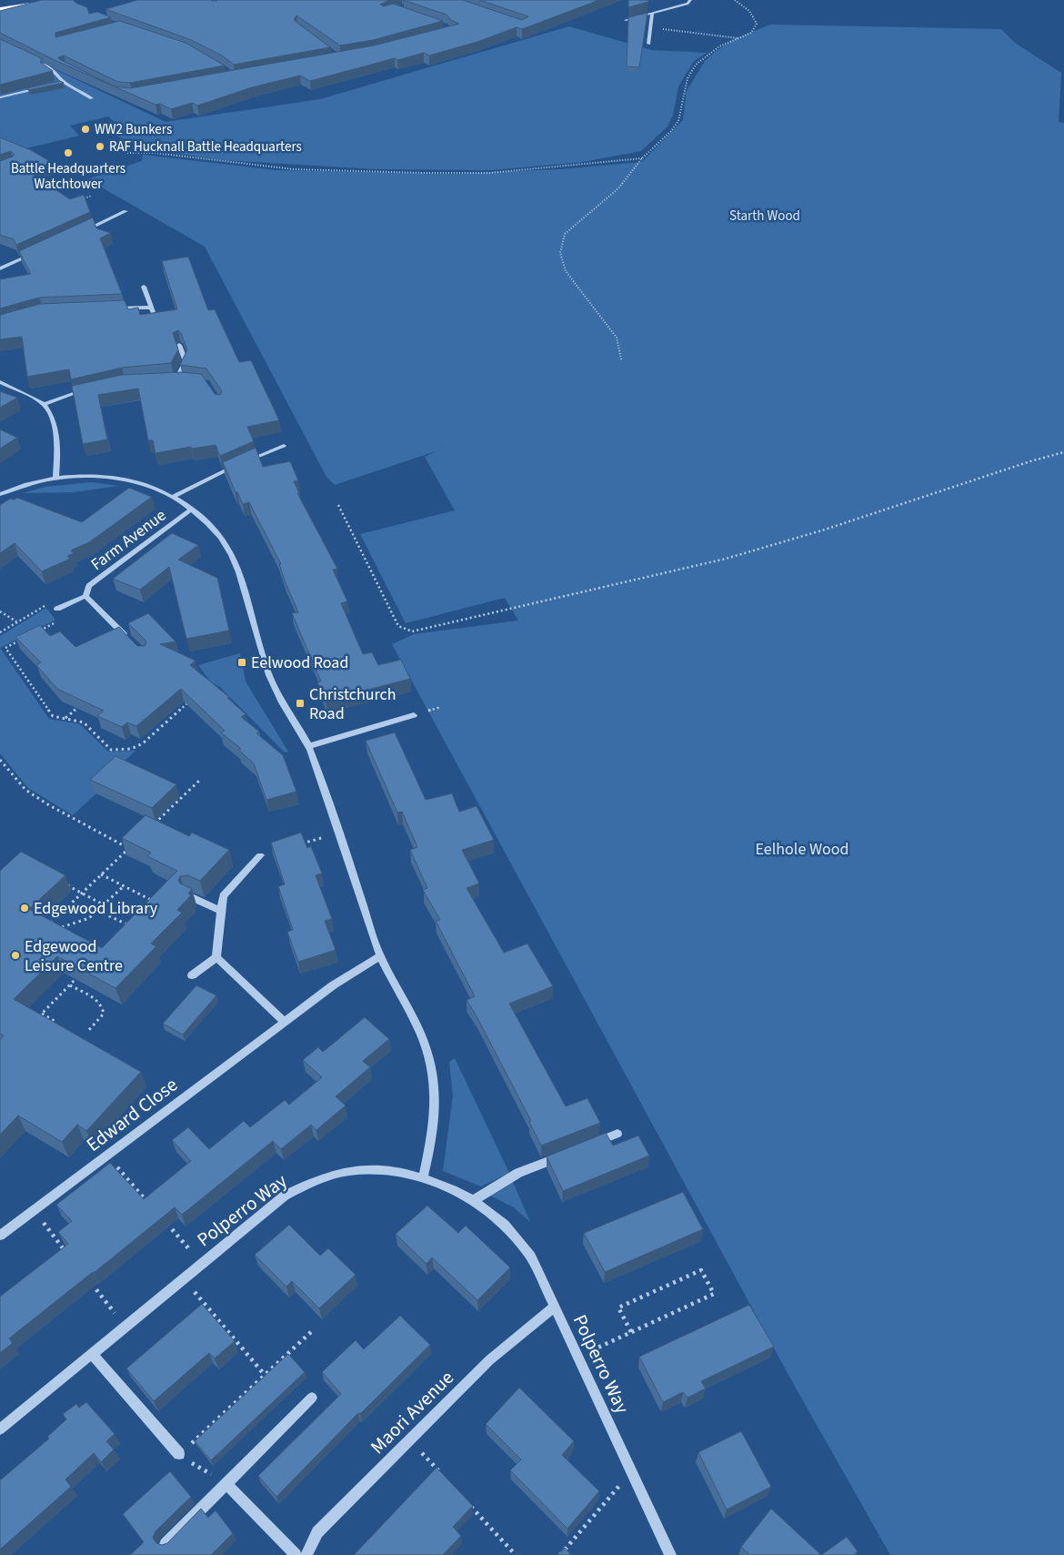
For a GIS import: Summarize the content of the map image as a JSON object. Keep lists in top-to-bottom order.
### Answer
{
  "streets": {
    "street": [
      "Farm Avenue",
      "Edward Close",
      "Polperro Way",
      "Maori Avenue"
    ]
  },
  "crossings": [
    ["Polperro Way", "Maori Avenue"]
  ],
  "parks": ["Starth Wood", "Eelhole Wood"],
  "places": {
    "other": [
      "WW2 Bunkers",
      "RAF Hucknall Battle Headquarters",
      "Battle Headquarters Watchtower",
      "Edgewood Library",
      "Edgewood Leisure Centre"
    ],
    "transit": ["Eelwood Road", "Christchurch Road"]
  }
}
